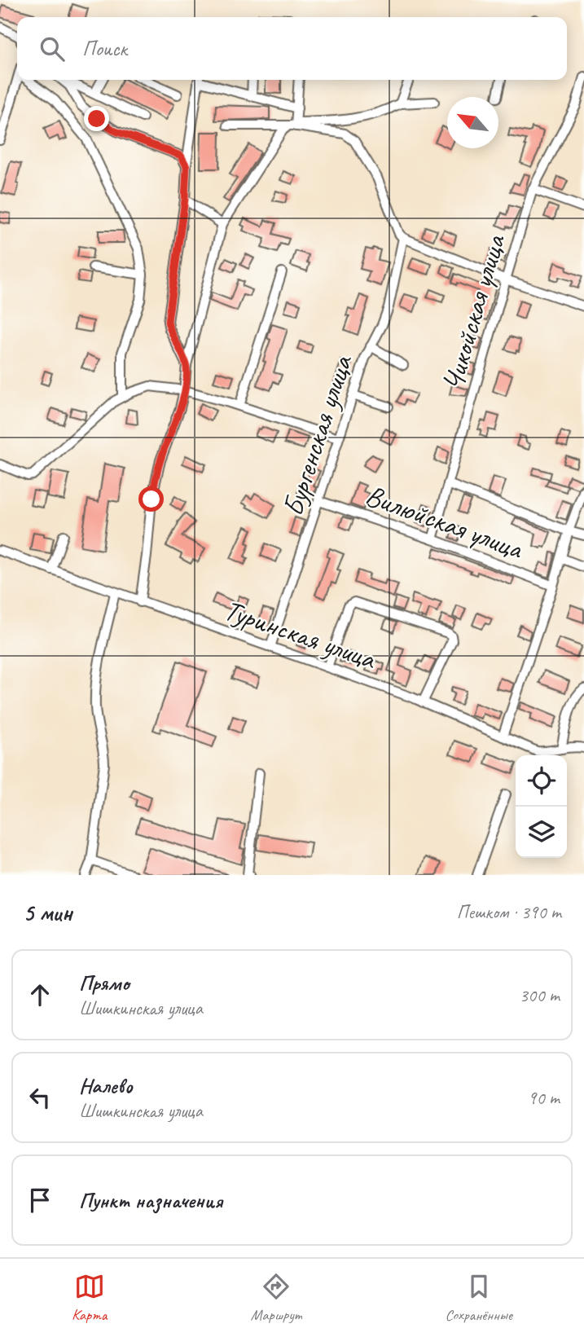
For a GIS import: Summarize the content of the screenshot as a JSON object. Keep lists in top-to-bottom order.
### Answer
{
  "streets": {
    "street": [
      "Чикойская улица",
      "Бургенская улица",
      "Вилюйская улица",
      "Туринская улица"
    ]
  },
  "crossings": [
    ["Чикойская улица", "Вилюйская улица"],
    ["Бургенская улица", "Вилюйская улица"],
    ["Бургенская улица", "Туринская улица"]
  ],
  "north": "top left",
  "page": {
    "search": "Поиск",
    "heading": ["5 мин", "Пешком · 390 m"],
    "list": [
      ["Прямо", "Шишкинская улица", "300 m"],
      ["Налево", "Шишкинская улица", "90 m"],
      "Пункт назначения"
    ],
    "nav": ["Карта", "Маршрут", "Сохранённые"]
  }
}
